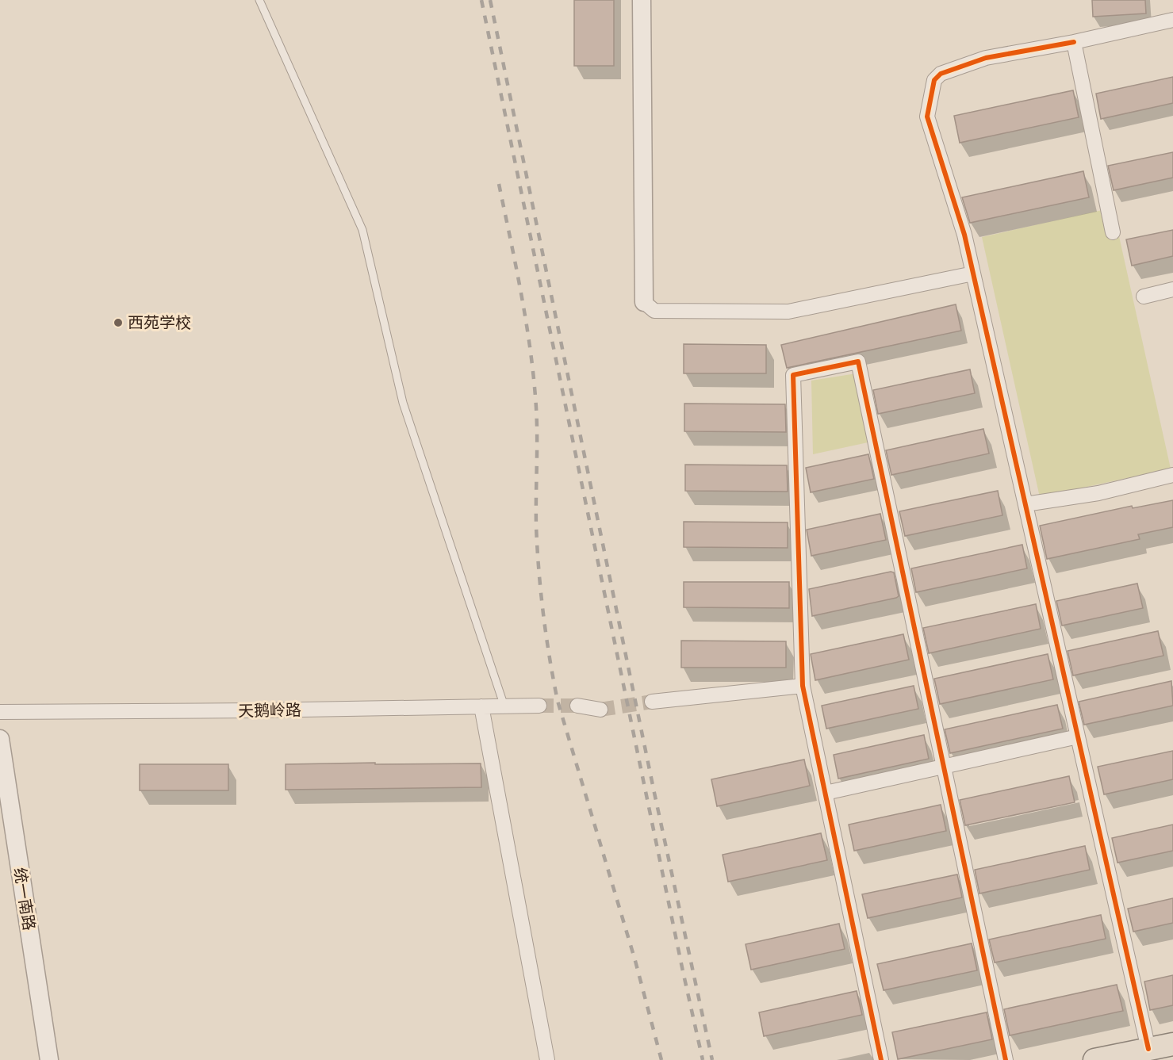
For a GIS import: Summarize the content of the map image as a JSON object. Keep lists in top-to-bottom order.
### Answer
{
  "streets": {
    "street": ["天鹅岭路", "统一南路"]
  },
  "places": ["西苑学校"]
}
